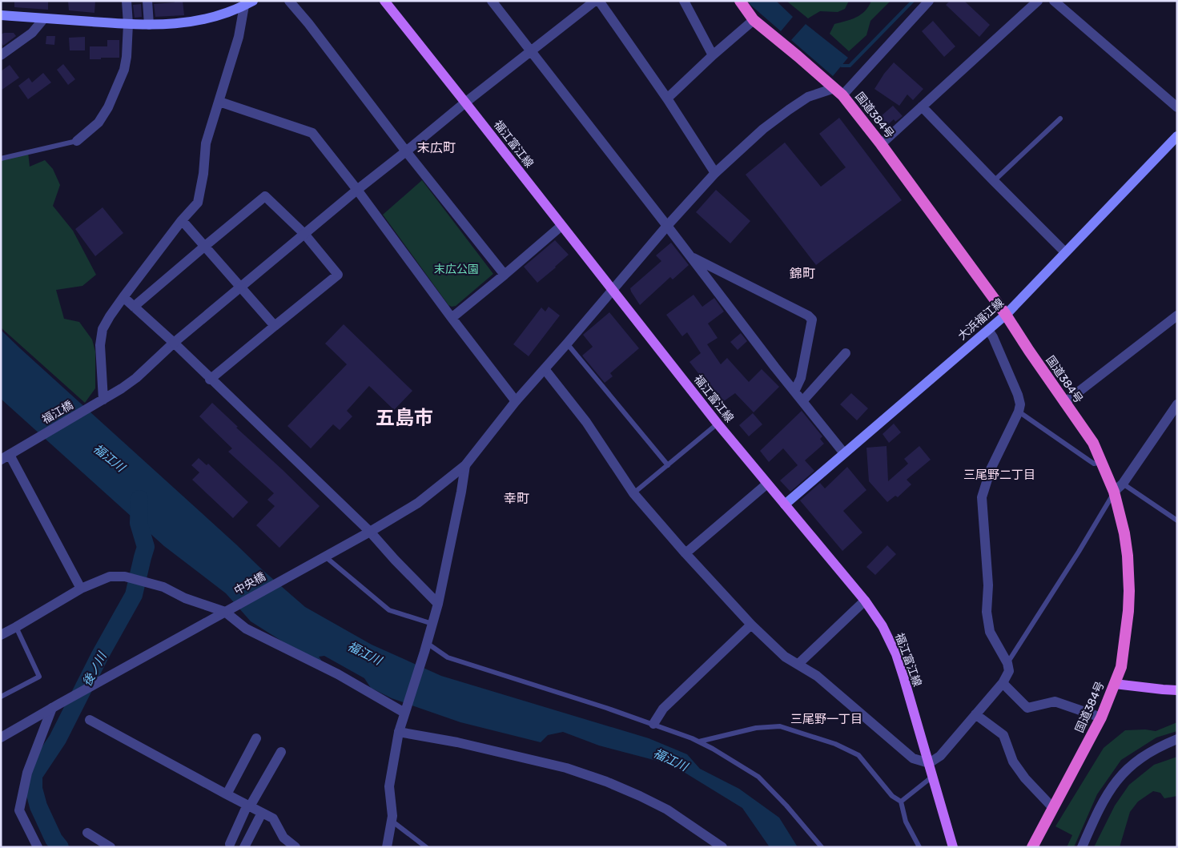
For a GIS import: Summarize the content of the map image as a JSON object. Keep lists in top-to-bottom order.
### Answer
{
  "streets": {
    "highway": ["国道384号"],
    "main road": ["福江富江線", "大浜福江線"],
    "street": ["福江橋", "中央橋"]
  },
  "crossings": [
    ["国道384号", "大浜福江線"],
    ["国道384号", "中央橋"],
    ["福江富江線", "大浜福江線"],
    ["福江富江線", "福江橋"],
    ["福江富江線", "中央橋"]
  ],
  "districts": [
    "末広町",
    "錦町",
    "五島市",
    "三尾野二丁目",
    "幸町",
    "三尾野一丁目"
  ],
  "water": ["福江川", "後ノ川"],
  "parks": ["末広公園"]
}
